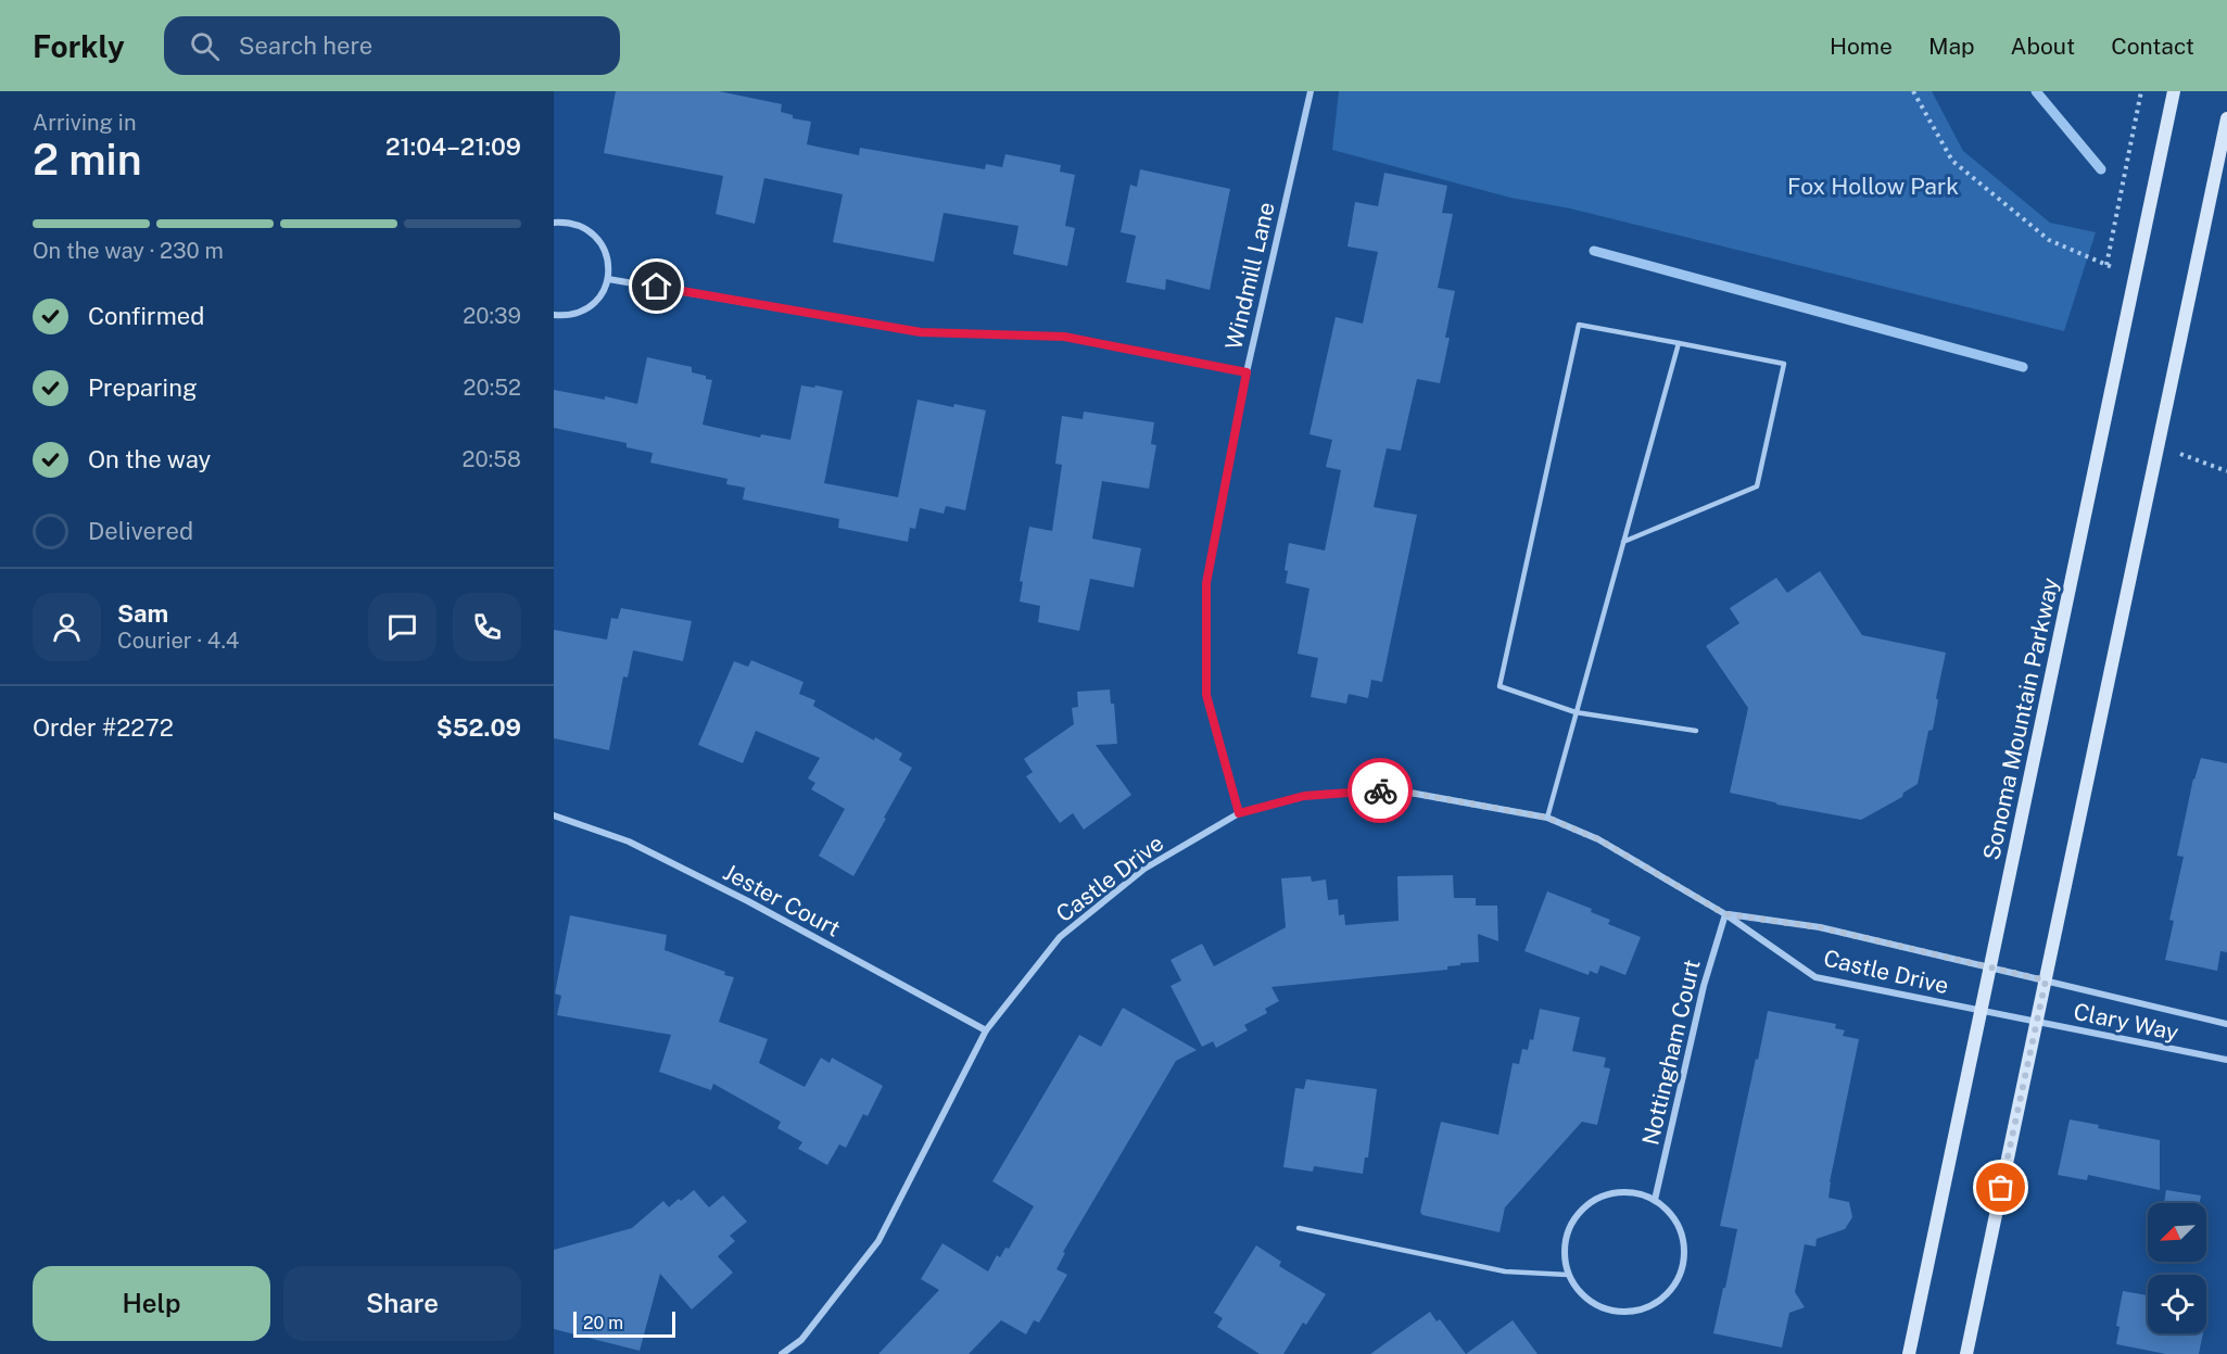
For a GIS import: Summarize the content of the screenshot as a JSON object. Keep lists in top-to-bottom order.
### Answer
{
  "streets": {
    "main road": ["Sonoma Mountain Parkway"],
    "street": [
      "Windmill Lane",
      "Castle Drive",
      "Jester Court",
      "Clary Way",
      "Nottingham Court"
    ]
  },
  "crossings": [
    ["Windmill Lane", "Castle Drive"],
    ["Sonoma Mountain Parkway", "Castle Drive"],
    ["Sonoma Mountain Parkway", "Clary Way"],
    ["Castle Drive", "Jester Court"],
    ["Castle Drive", "Clary Way"],
    ["Castle Drive", "Nottingham Court"]
  ],
  "parks": ["Fox Hollow Park"],
  "scale_bar": "20 m",
  "north": "bottom left",
  "page": {
    "header": "Forkly",
    "search": "Search here",
    "nav": [
      "Home",
      "Map",
      "About",
      "Contact"
    ],
    "heading": ["2 min", "Arriving in", "21:04–21:09"],
    "panel": [
      "Sam",
      "Courier · 4.4",
      "Order #2272",
      "$52.09"
    ],
    "bar": "On the way · 230 m",
    "list": [
      ["Confirmed", "20:39"],
      ["Preparing", "20:52"],
      ["On the way", "20:58"],
      "Delivered"
    ],
    "buttons": ["Help", "Share"],
    "scale": "20 m"
  }
}
